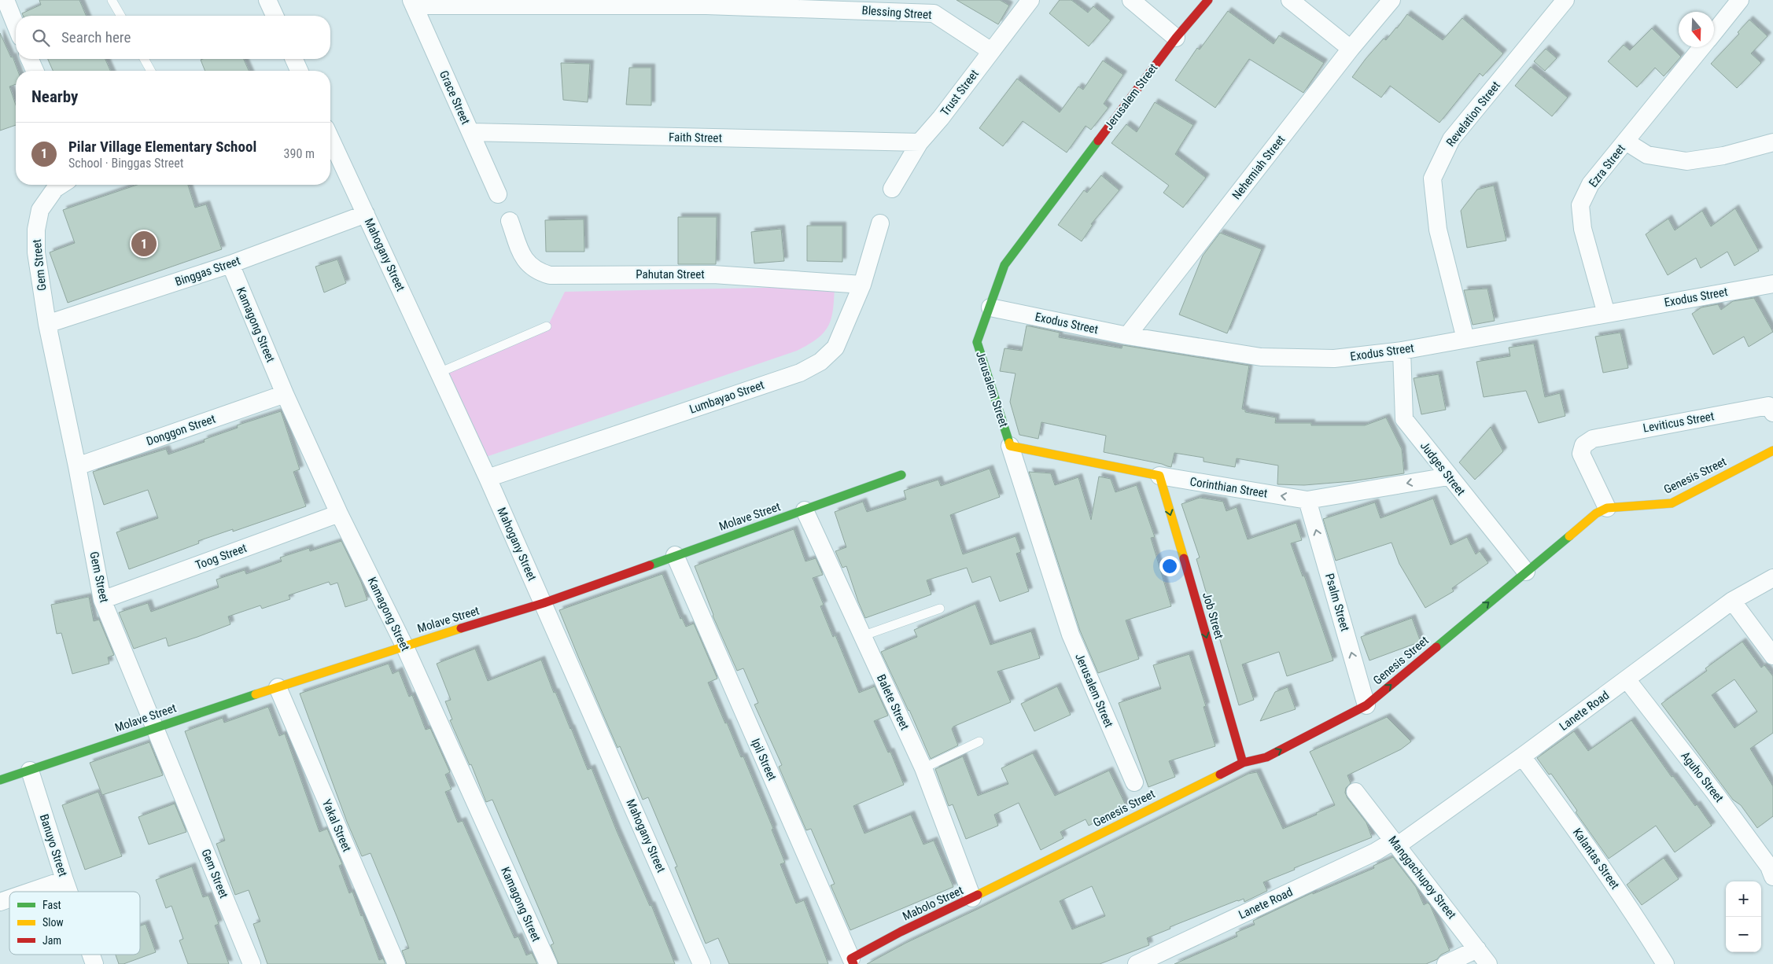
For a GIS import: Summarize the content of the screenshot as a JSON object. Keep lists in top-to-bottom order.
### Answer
{
  "streets": {
    "street": [
      "Blessing Street",
      "Trust Street",
      "Jerusalem Street",
      "Grace Street",
      "Revelation Street",
      "Faith Street",
      "Ezra Street",
      "Nehemiah Street",
      "Mahogany Street",
      "Gem Street",
      "Binggas Street",
      "Pahutan Street",
      "Exodus Street",
      "Kamagong Street",
      "Lumbayao Street",
      "Leviticus Street",
      "Donggon Street",
      "Judges Street",
      "Genesis Street",
      "Corinthian Street",
      "Molave Street",
      "Toog Street",
      "Psalm Street",
      "Job Street",
      "Balete Street",
      "Lanete Road",
      "Ipil Street",
      "Aguho Street",
      "Yakal Street",
      "Banuyo Street",
      "Kalantas Street",
      "Manggachupoy Street",
      "Mabolo Street"
    ]
  },
  "crossings": [
    ["Blessing Street", "Trust Street"],
    ["Blessing Street", "Grace Street"],
    ["Trust Street", "Faith Street"],
    ["Jerusalem Street", "Exodus Street"],
    ["Jerusalem Street", "Corinthian Street"],
    ["Grace Street", "Faith Street"],
    ["Revelation Street", "Exodus Street"],
    ["Ezra Street", "Exodus Street"],
    ["Nehemiah Street", "Exodus Street"],
    ["Mahogany Street", "Binggas Street"],
    ["Mahogany Street", "Lumbayao Street"],
    ["Mahogany Street", "Molave Street"],
    ["Gem Street", "Binggas Street"],
    ["Gem Street", "Donggon Street"],
    ["Gem Street", "Molave Street"],
    ["Gem Street", "Toog Street"],
    ["Binggas Street", "Kamagong Street"],
    ["Pahutan Street", "Lumbayao Street"],
    ["Exodus Street", "Judges Street"],
    ["Kamagong Street", "Donggon Street"],
    ["Kamagong Street", "Molave Street"],
    ["Kamagong Street", "Toog Street"],
    ["Leviticus Street", "Genesis Street"],
    ["Judges Street", "Genesis Street"],
    ["Judges Street", "Corinthian Street"],
    ["Genesis Street", "Psalm Street"],
    ["Genesis Street", "Job Street"],
    ["Genesis Street", "Mabolo Street"],
    ["Corinthian Street", "Psalm Street"],
    ["Corinthian Street", "Job Street"],
    ["Molave Street", "Balete Street"],
    ["Molave Street", "Ipil Street"],
    ["Molave Street", "Yakal Street"],
    ["Molave Street", "Banuyo Street"],
    ["Balete Street", "Mabolo Street"],
    ["Lanete Road", "Aguho Street"],
    ["Lanete Road", "Kalantas Street"],
    ["Lanete Road", "Manggachupoy Street"],
    ["Ipil Street", "Mabolo Street"]
  ],
  "one_way": [
    "Genesis Street",
    "Corinthian Street",
    "Psalm Street",
    "Job Street"
  ],
  "legend": ["Fast", "Slow", "Jam"],
  "north": "bottom",
  "page": {
    "search": "Search here",
    "heading": "Nearby",
    "list": [
      {
        "mark": "1",
        "name": "Pilar Village Elementary School",
        "note": "School · Binggas Street",
        "value": "390 m"
      }
    ],
    "pins": "1",
    "map_buttons": ["+", "−"]
  }
}
